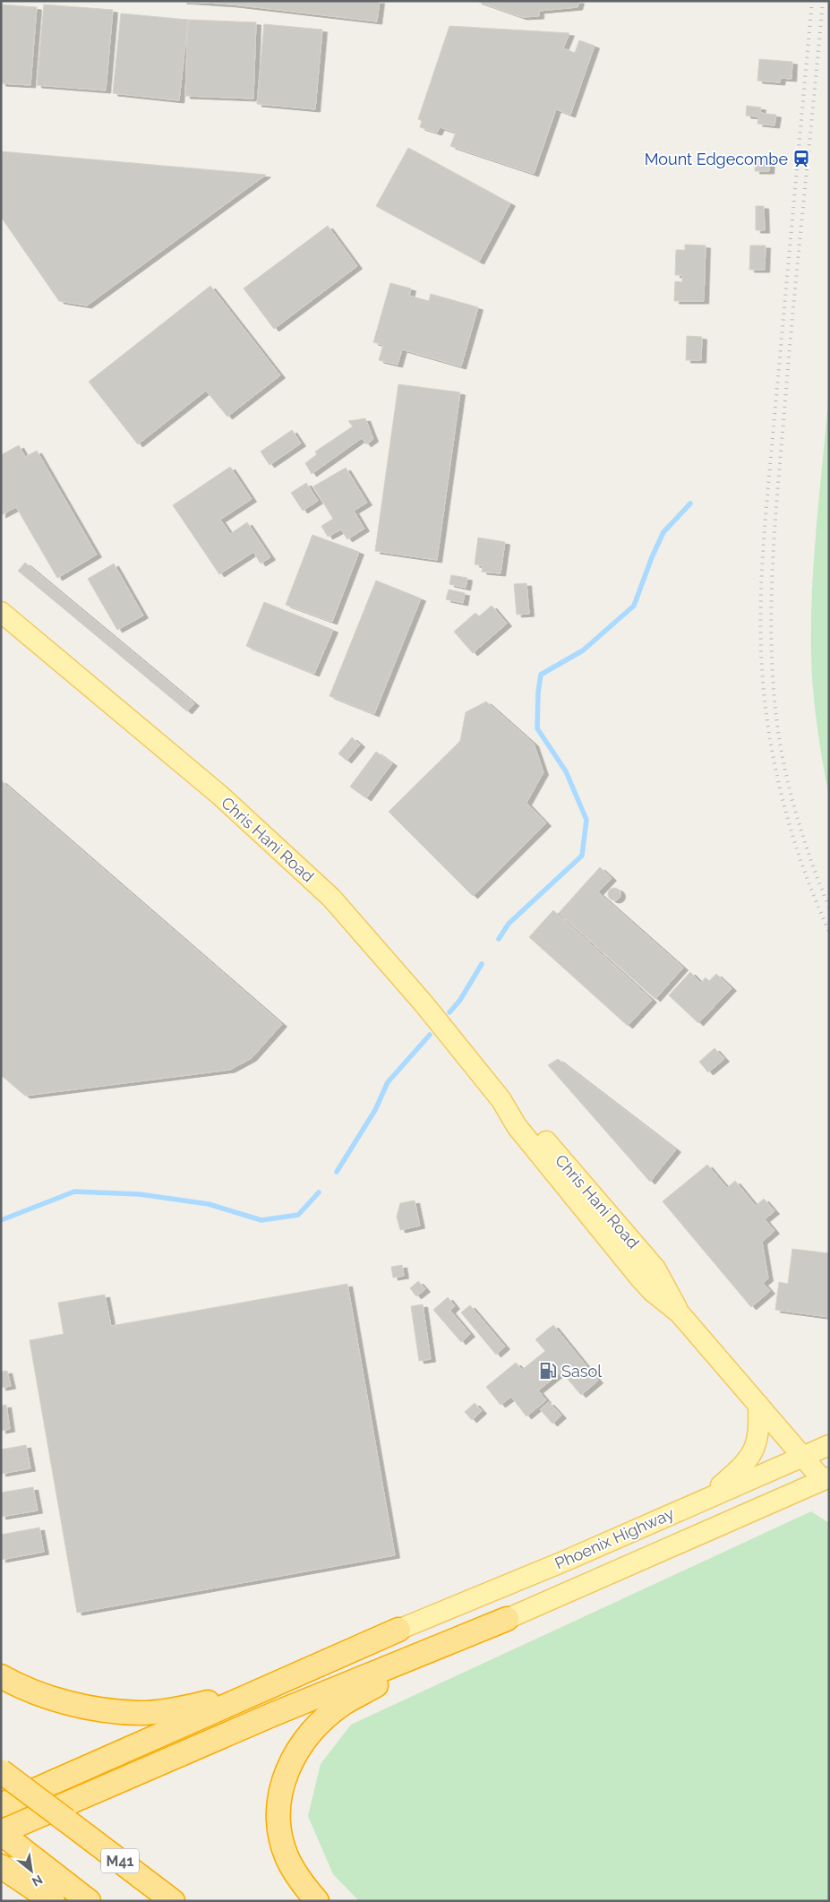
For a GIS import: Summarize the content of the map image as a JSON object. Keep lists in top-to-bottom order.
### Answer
{
  "streets": {
    "highway": ["M41"],
    "main road": ["Chris Hani Road", "Phoenix Highway"]
  },
  "crossings": [
    ["Chris Hani Road", "Phoenix Highway"]
  ],
  "places": {
    "station": ["Mount Edgecombe"],
    "fuel station": ["Sasol"]
  },
  "north": "bottom right"
}
